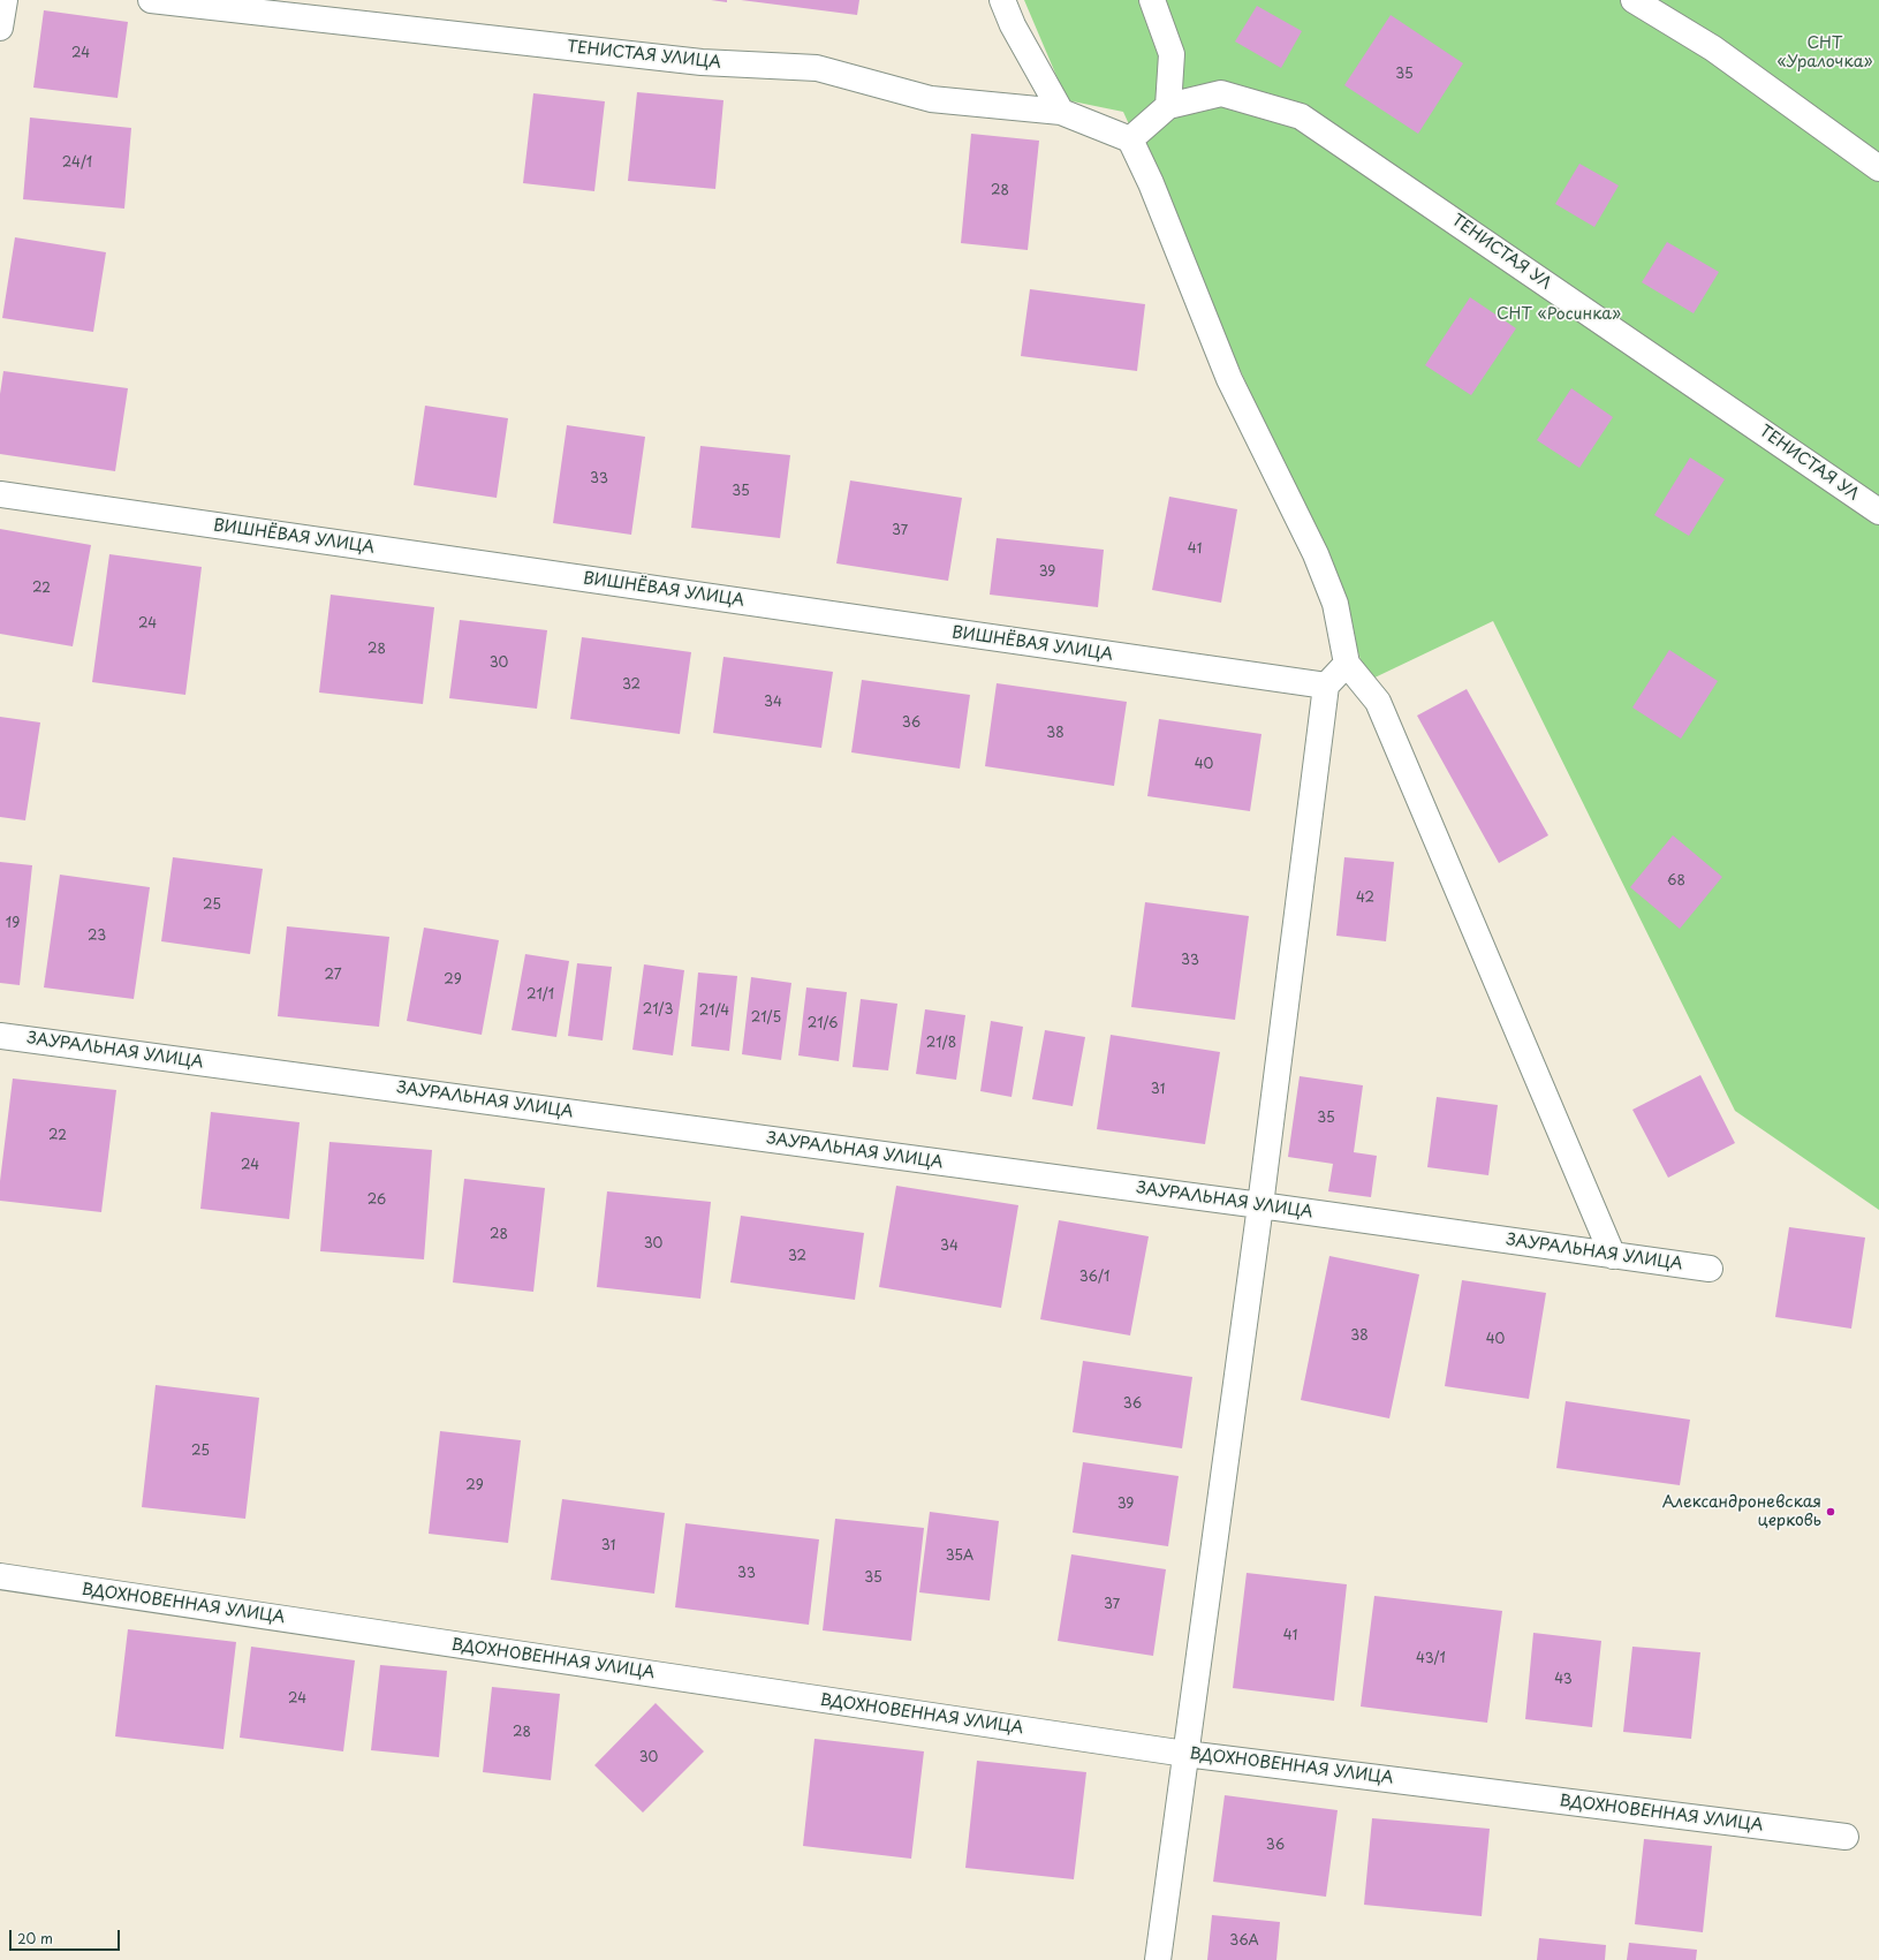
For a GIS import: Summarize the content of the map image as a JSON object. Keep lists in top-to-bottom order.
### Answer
{
  "streets": {
    "street": [
      "ТЕНИСТАЯ УЛИЦА",
      "ТЕНИСТАЯ УЛ",
      "ВИШНЁВАЯ УЛИЦА",
      "ЗАУРАЛЬНАЯ УЛИЦА",
      "ВДОХНОВЕННАЯ УЛИЦА"
    ]
  },
  "crossings": [
    ["ТЕНИСТАЯ УЛИЦА", "ТЕНИСТАЯ УЛ"]
  ],
  "parks": ["СНТ «Уралочка»", "СНТ «Росинка»"],
  "places": ["Александроневская церковь"],
  "house_numbers": [
    "24",
    "35",
    "24/1",
    "28",
    "33",
    "35",
    "37",
    "41",
    "39",
    "22",
    "24",
    "28",
    "30",
    "32",
    "34",
    "36",
    "38",
    "40",
    "68",
    "42",
    "25",
    "19",
    "23",
    "33",
    "27",
    "29",
    "21/1",
    "21/3",
    "21/4",
    "21/5",
    "21/6",
    "21/8",
    "31",
    "35",
    "22",
    "24",
    "26",
    "28",
    "30",
    "34",
    "32",
    "36/1",
    "38",
    "40",
    "36",
    "25",
    "29",
    "39",
    "31",
    "35А",
    "33",
    "35",
    "37",
    "41",
    "43/1",
    "43",
    "24",
    "28",
    "30",
    "36",
    "36А"
  ],
  "scale_bar": "20 m"
}
